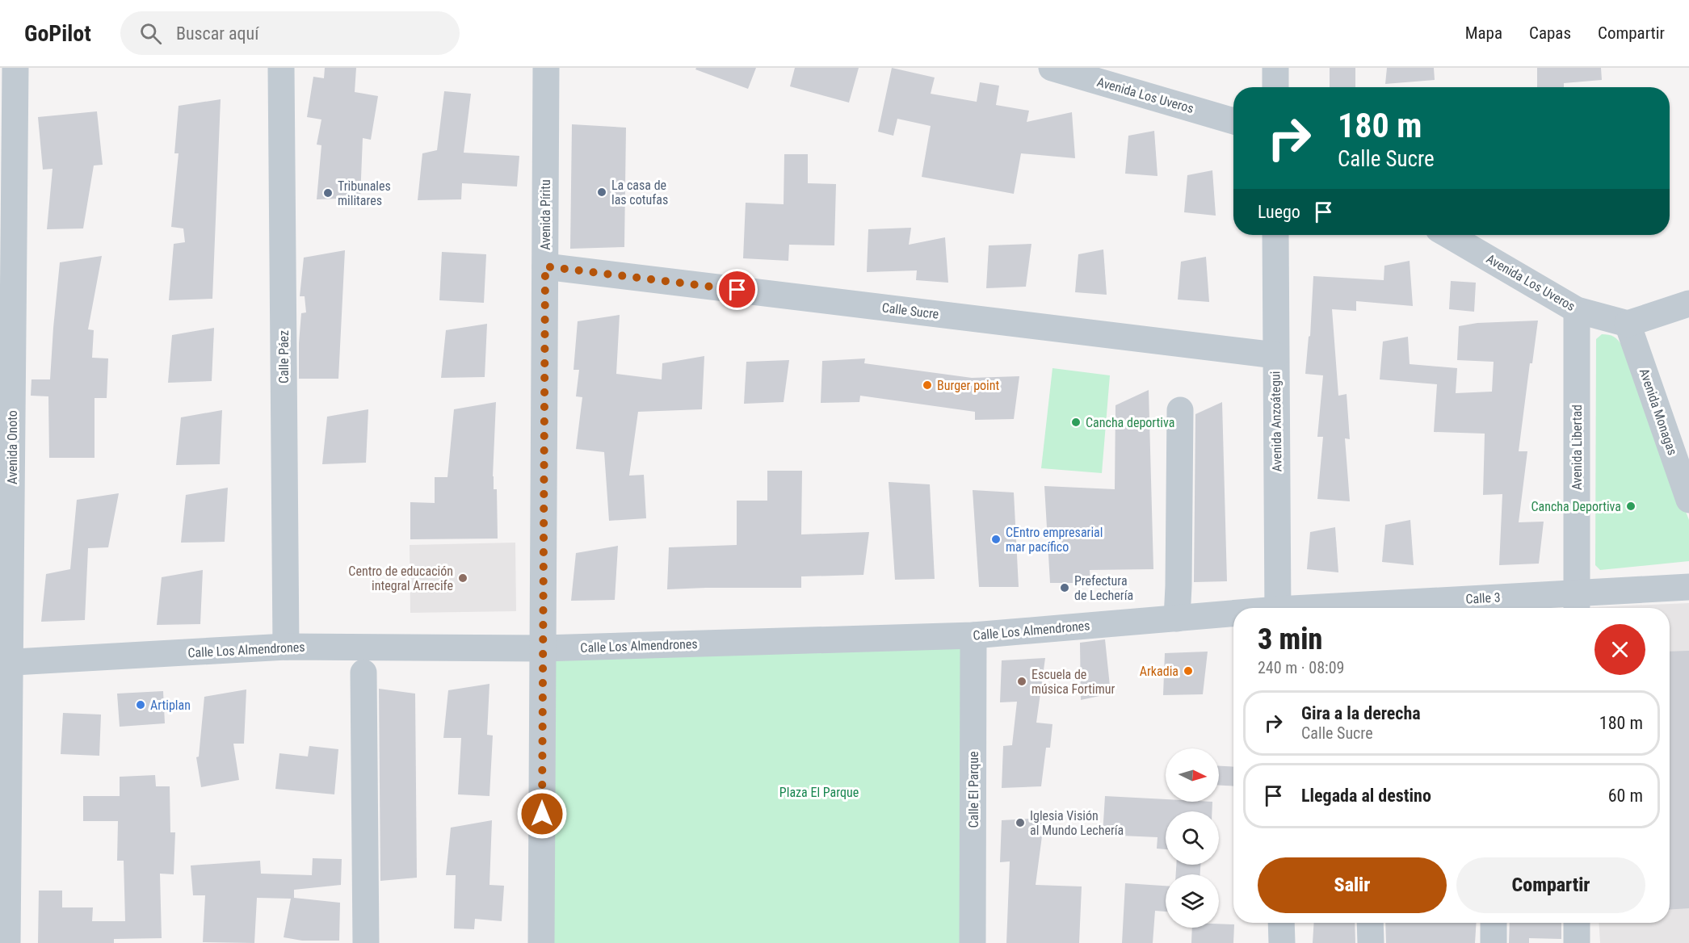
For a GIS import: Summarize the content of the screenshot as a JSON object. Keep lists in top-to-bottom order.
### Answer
{
  "streets": {
    "street": [
      "Avenida Los Uveros",
      "Avenida Píritu",
      "Calle Sucre",
      "Calle Páez",
      "Avenida Monagas",
      "Avenida Anzoátegui",
      "Avenida Onoto",
      "Avenida Libertad",
      "Calle 3",
      "Calle Los Almendrones",
      "Calle El Parque"
    ]
  },
  "crossings": [
    ["Avenida Los Uveros", "Avenida Monagas"],
    ["Avenida Los Uveros", "Avenida Libertad"],
    ["Avenida Píritu", "Calle Sucre"],
    ["Avenida Píritu", "Calle Los Almendrones"],
    ["Calle Sucre", "Avenida Anzoátegui"],
    ["Calle Páez", "Calle Los Almendrones"],
    ["Avenida Onoto", "Calle Los Almendrones"],
    ["Avenida Libertad", "Calle 3"],
    ["Calle Los Almendrones", "Calle El Parque"]
  ],
  "parks": ["Plaza El Parque"],
  "places": [
    "La casa de las cotufas",
    "Tribunales militares",
    "Burger point",
    "Cancha deportiva",
    "Cancha Deportiva",
    "CEntro empresarial mar pacífico",
    "Centro de educación integral Arrecife",
    "Prefectura de Lechería",
    "Arkadia",
    "Escuela de música Fortimur",
    "Artiplan",
    "Iglesia Visión al Mundo Lechería"
  ],
  "north": "right",
  "page": {
    "header": "GoPilot",
    "search": "Buscar aquí",
    "nav": ["Mapa", "Capas", "Compartir"],
    "turn": ["180 m", "Calle Sucre"],
    "then": "Luego",
    "heading": ["3 min", "240 m · 08:09"],
    "list": [
      {
        "name": "Gira a la derecha",
        "note": "Calle Sucre",
        "value": "180 m"
      },
      {
        "name": "Llegada al destino",
        "value": "60 m"
      }
    ],
    "buttons": ["Salir", "Compartir"]
  }
}
